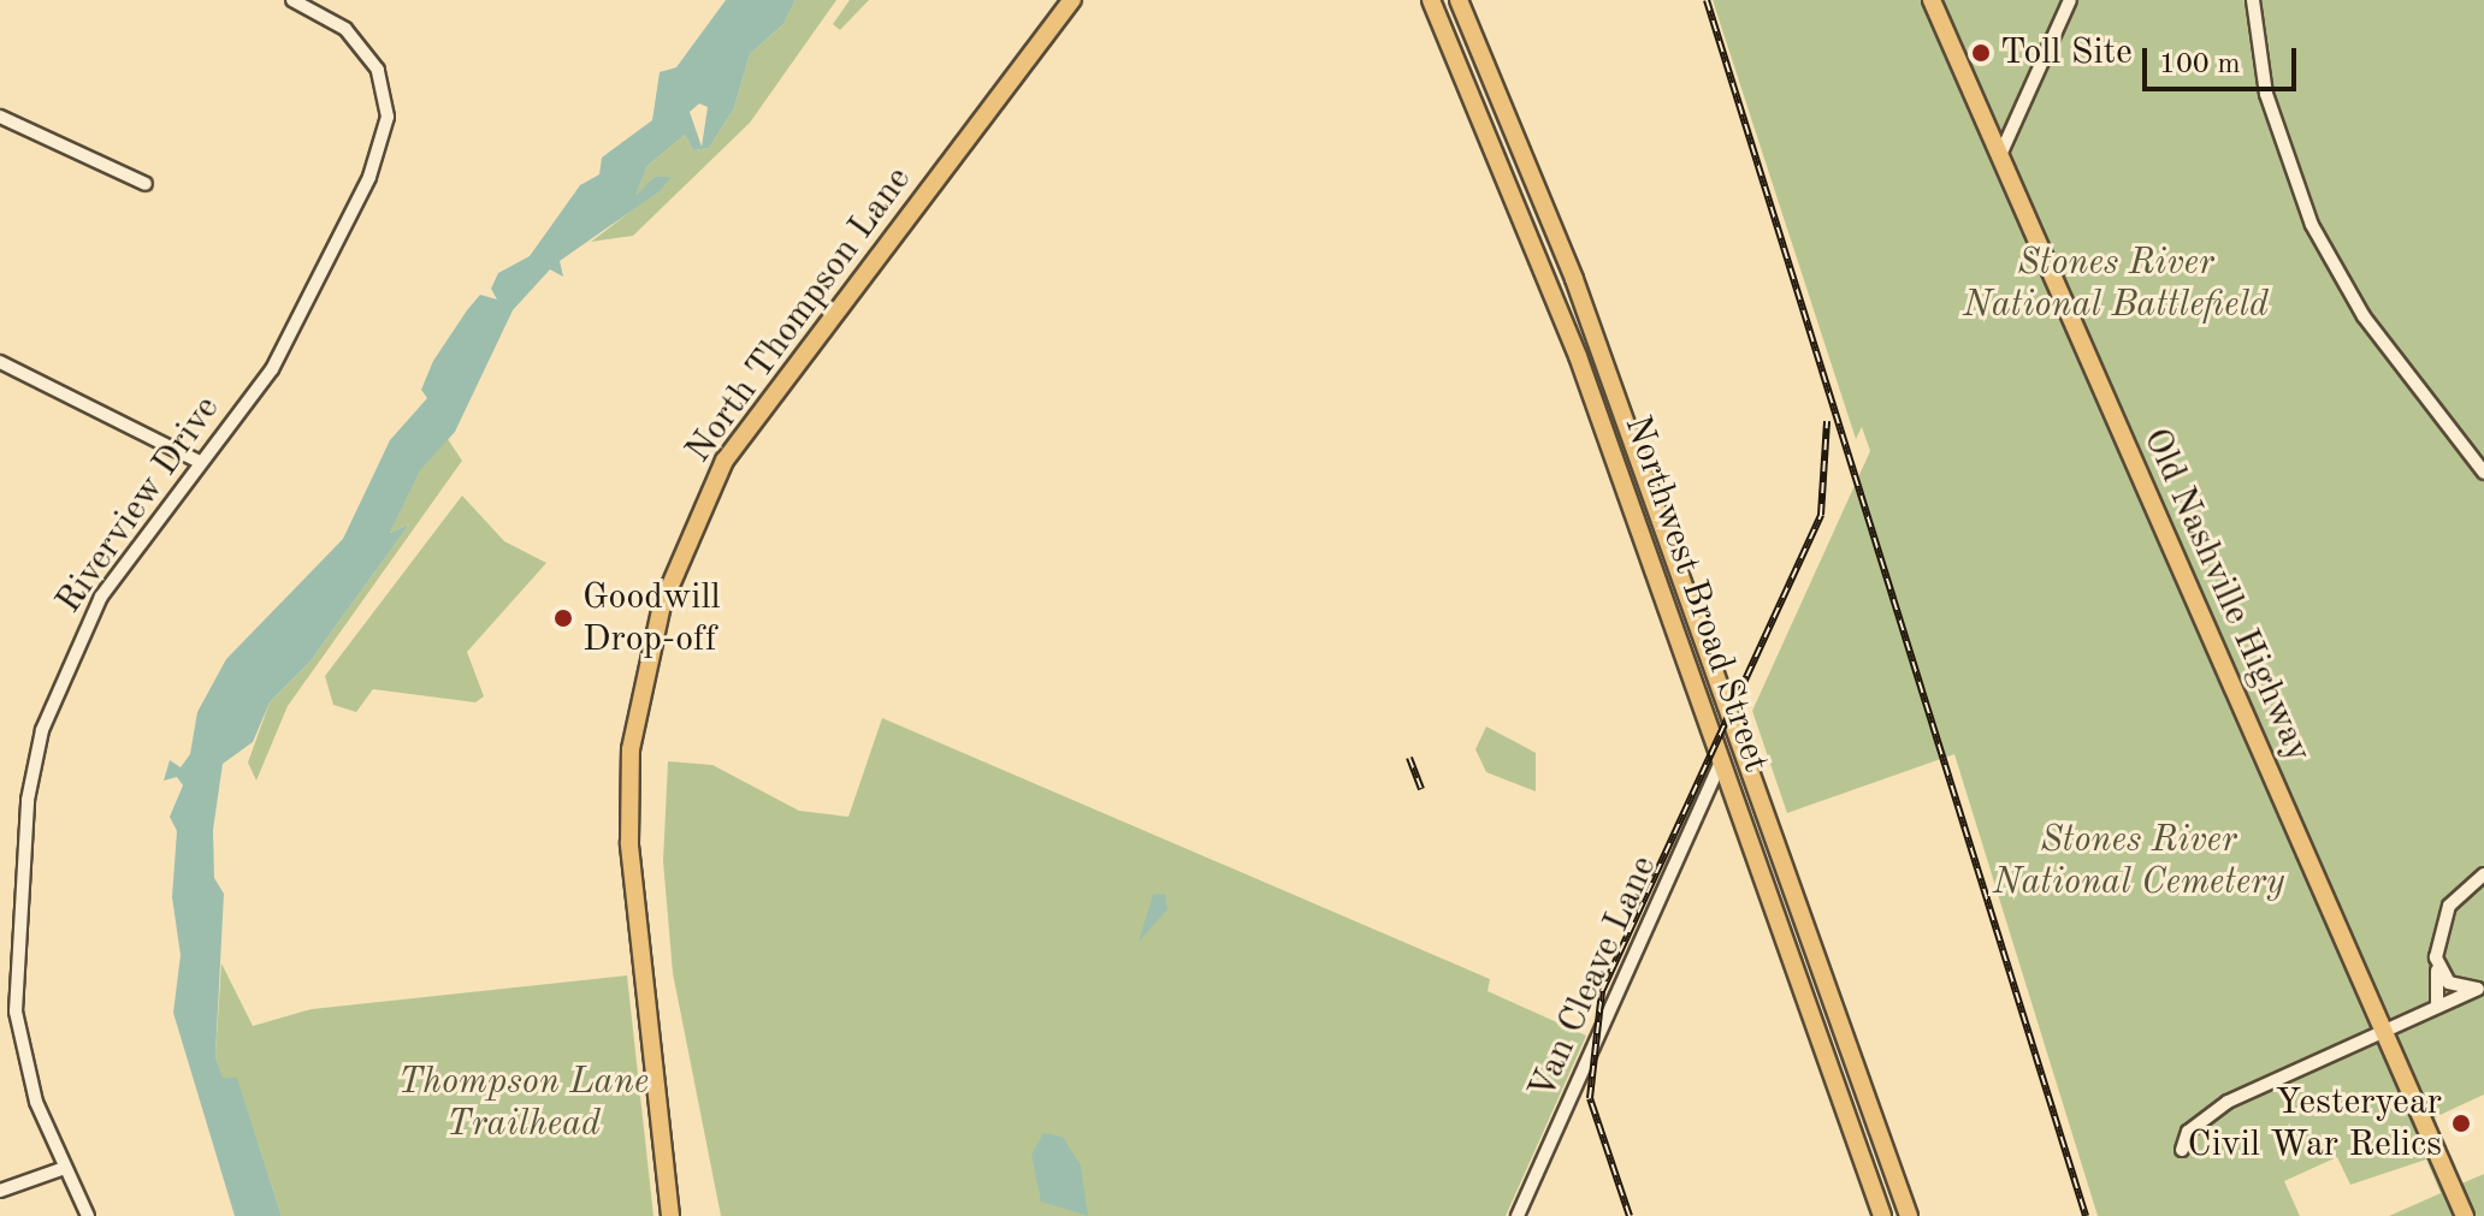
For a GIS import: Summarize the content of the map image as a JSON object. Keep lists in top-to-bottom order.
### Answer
{
  "streets": {
    "main road": ["North Thompson Lane", "Northwest Broad Street", "Old Nashville Highway"],
    "street": ["Riverview Drive", "Van Cleave Lane"]
  },
  "crossings": [
    ["Northwest Broad Street", "Van Cleave Lane"]
  ],
  "parks": ["Stones River National Battlefield", "Stones River National Cemetery", "Thompson Lane Trailhead"],
  "places": ["Toll Site", "Goodwill Drop-off", "Yesteryear Civil War Relics"],
  "scale_bar": "100 m"
}
